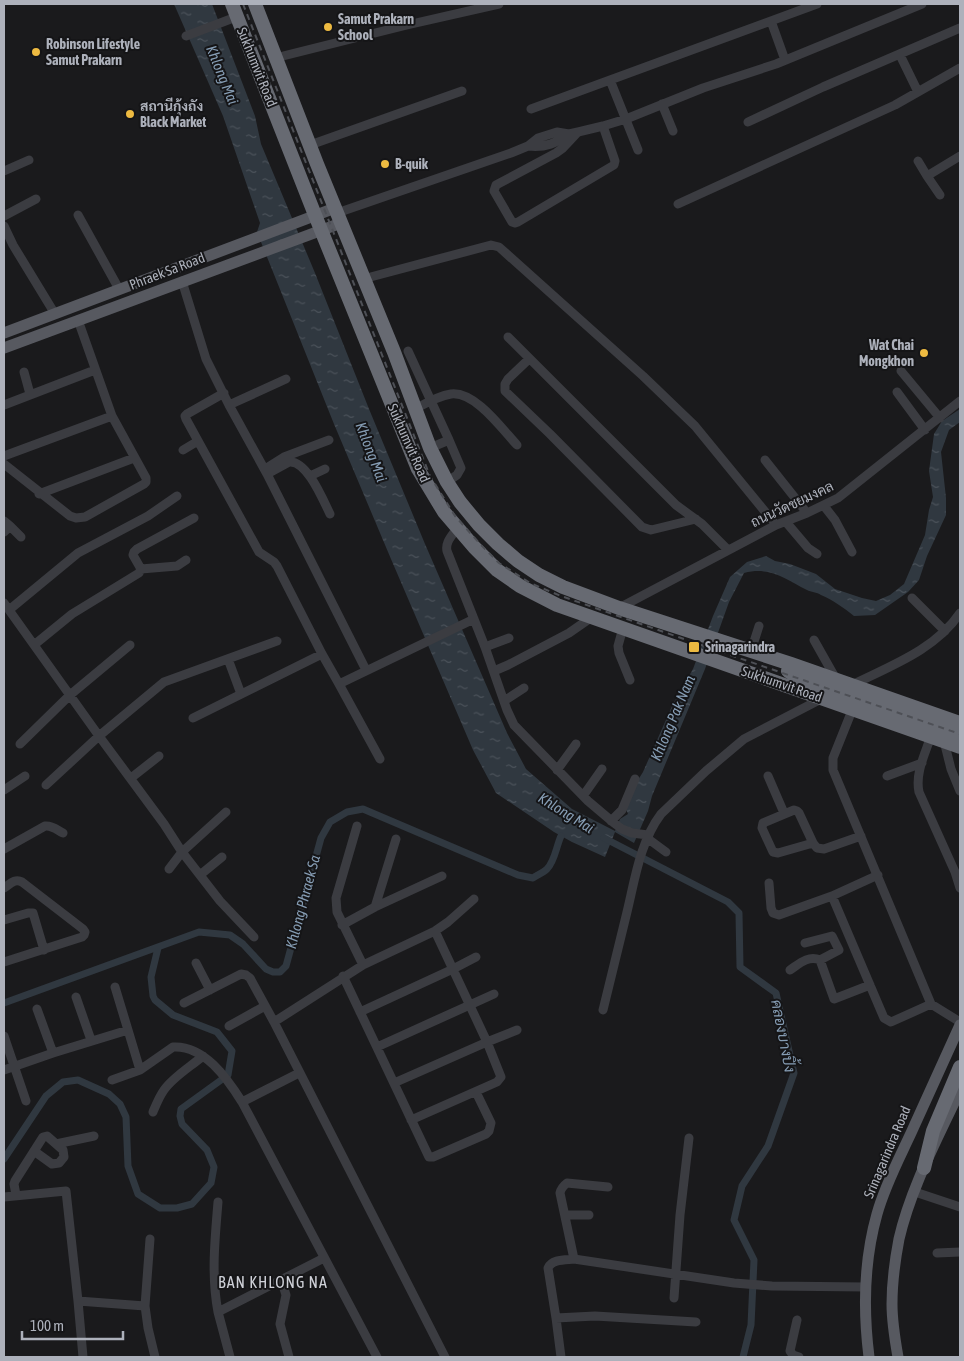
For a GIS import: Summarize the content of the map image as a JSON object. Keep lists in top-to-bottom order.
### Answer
{
  "streets": {
    "highway": ["Sukhumvit Road"],
    "main road": ["Phraek Sa Road", "Srinagarindra Road"],
    "street": ["ถนนวัดชยมงคล"]
  },
  "crossings": [
    ["Sukhumvit Road", "Phraek Sa Road"],
    ["Sukhumvit Road", "ถนนวัดชยมงคล"]
  ],
  "districts": ["BAN KHLONG NA"],
  "water": [
    "Khlong Mai",
    "Khlong Pak Nam",
    "Khlong Phraek Sa",
    "คลองบางปิ้ง"
  ],
  "places": {
    "other": [
      "Samut Prakarn School",
      "Robinson Lifestyle Samut Prakarn",
      "สถานีกุ้งถัง Black Market",
      "B-quik",
      "Wat Chai Mongkhon"
    ],
    "transit": ["Srinagarindra"]
  },
  "scale_bar": "100 m"
}
